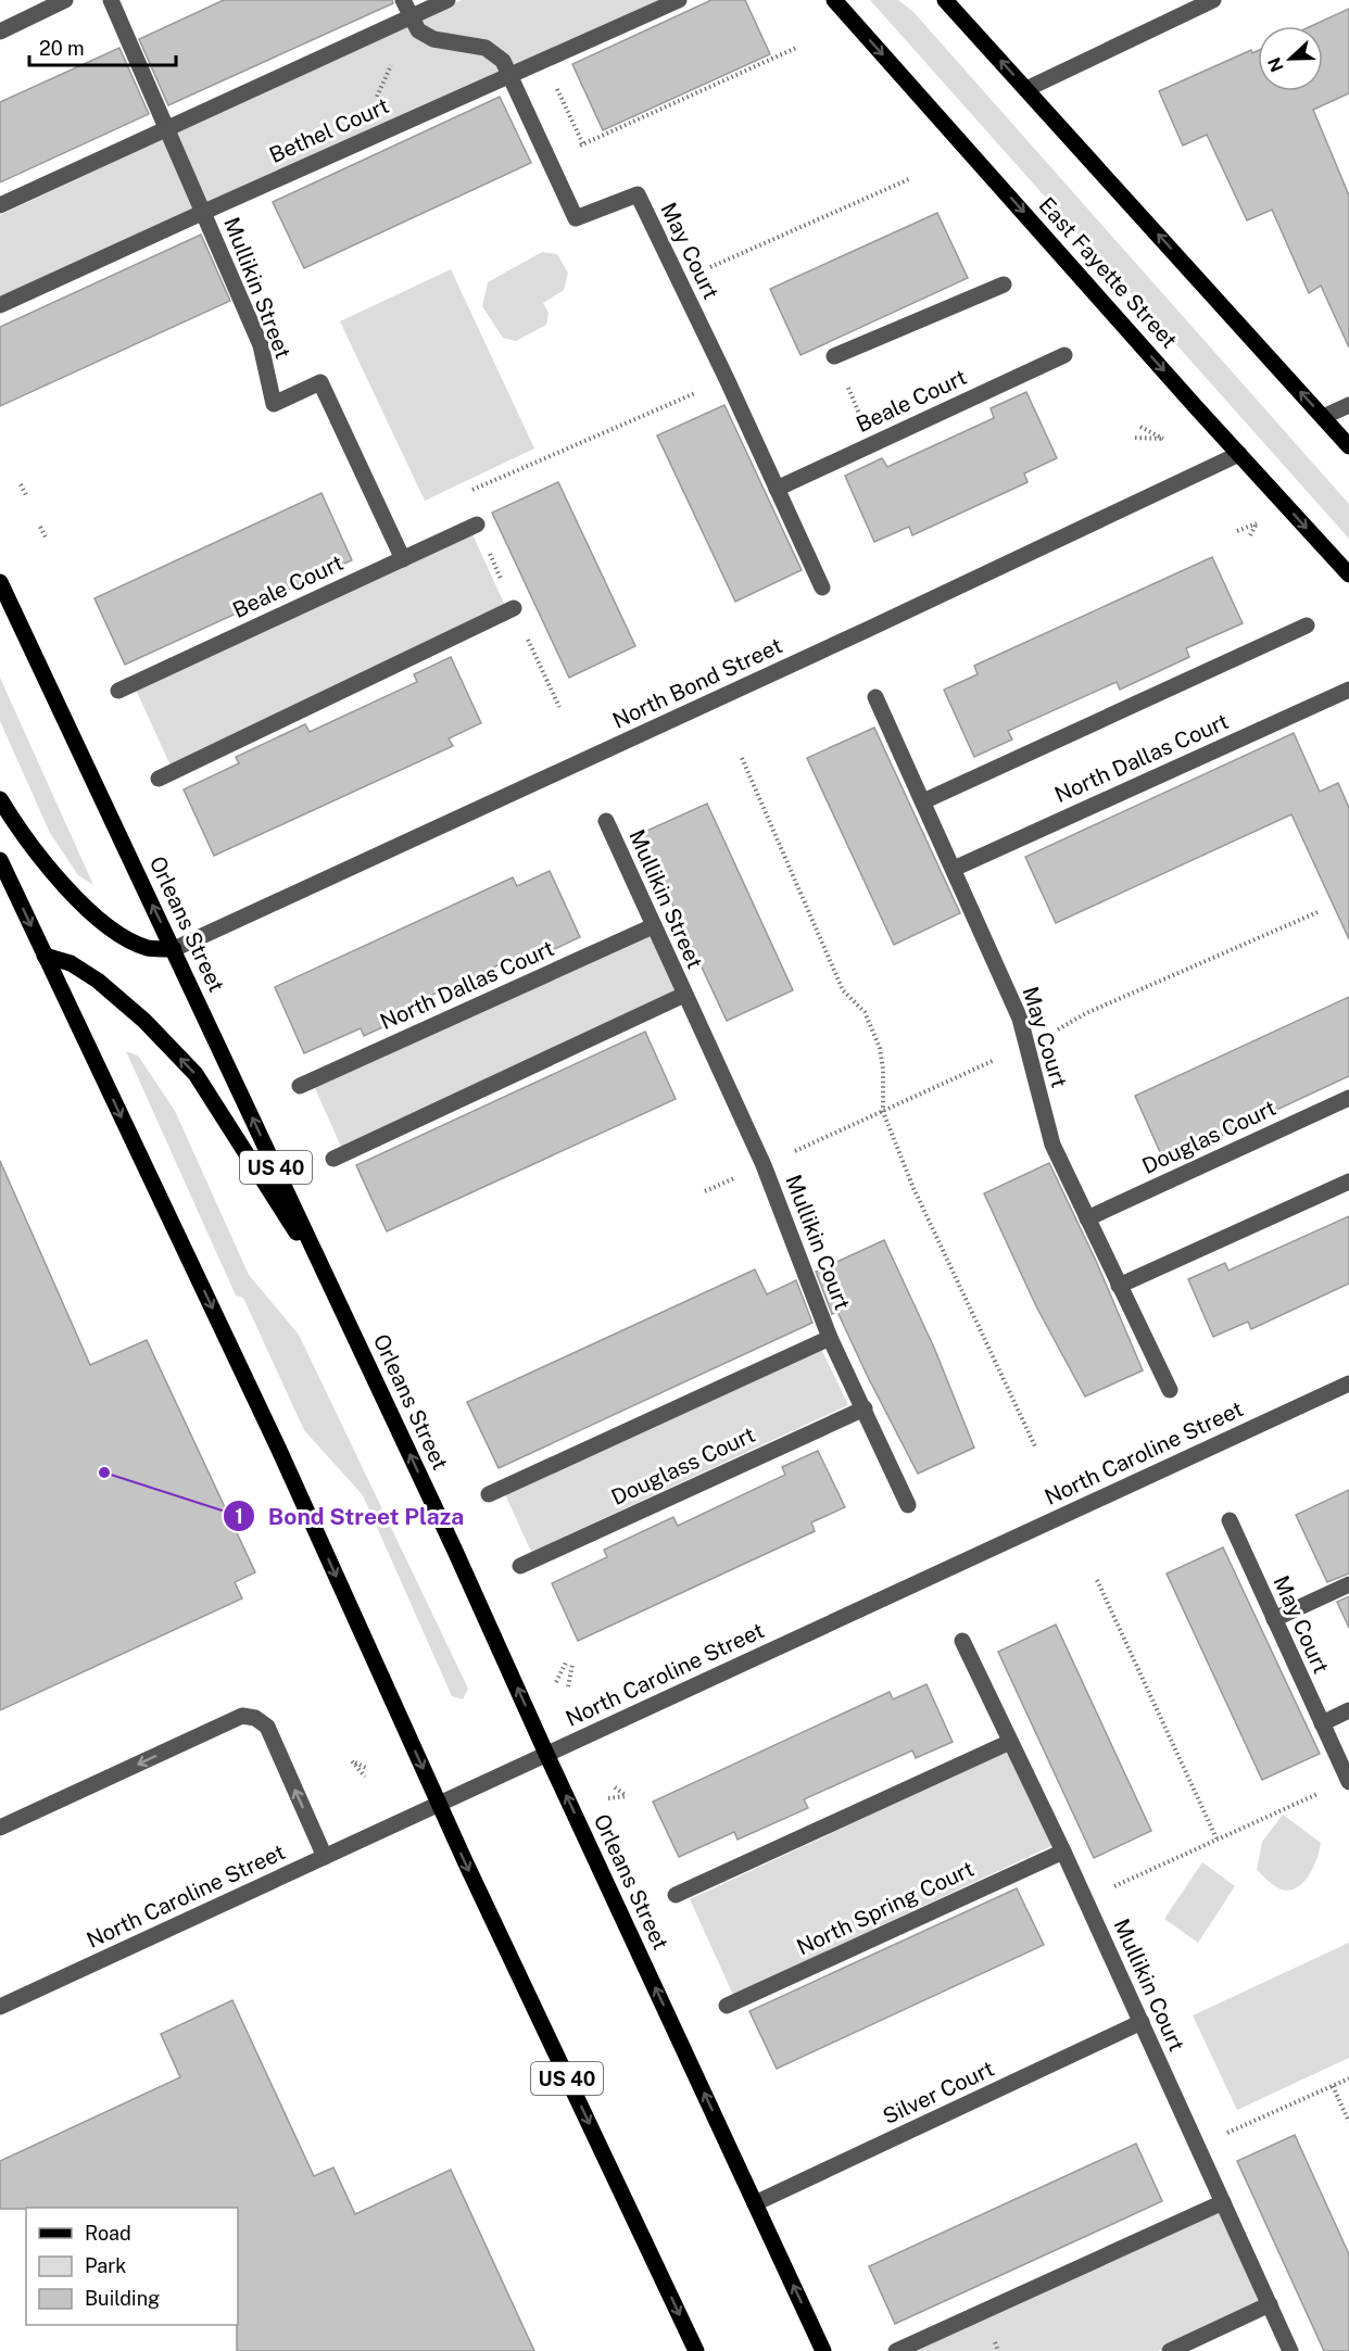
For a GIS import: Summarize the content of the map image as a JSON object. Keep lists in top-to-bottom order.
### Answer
{
  "streets": {
    "main road": ["East Fayette Street", "Orleans Street", "US 40"],
    "street": [
      "Bethel Court",
      "May Court",
      "Mullikin Street",
      "Beale Court",
      "North Bond Street",
      "North Dallas Court",
      "Douglas Court",
      "Mullikin Court",
      "North Caroline Street",
      "Douglass Court",
      "North Spring Court",
      "Silver Court"
    ]
  },
  "crossings": [
    ["Bethel Court", "May Court"],
    ["Bethel Court", "Mullikin Street"],
    ["May Court", "Beale Court"],
    ["May Court", "North Dallas Court"],
    ["May Court", "Douglas Court"],
    ["East Fayette Street", "North Bond Street"],
    ["Mullikin Street", "Beale Court"],
    ["Mullikin Street", "North Dallas Court"],
    ["Mullikin Street", "Mullikin Court"],
    ["North Bond Street", "Orleans Street"],
    ["Orleans Street", "North Caroline Street"],
    ["Orleans Street", "Silver Court"],
    ["US 40", "North Caroline Street"],
    ["Mullikin Court", "Douglass Court"],
    ["Mullikin Court", "North Spring Court"],
    ["Mullikin Court", "Silver Court"]
  ],
  "places": ["Bond Street Plaza"],
  "legend": ["Road", "Park", "Building"],
  "scale_bar": "20 m",
  "north": "left"
}
